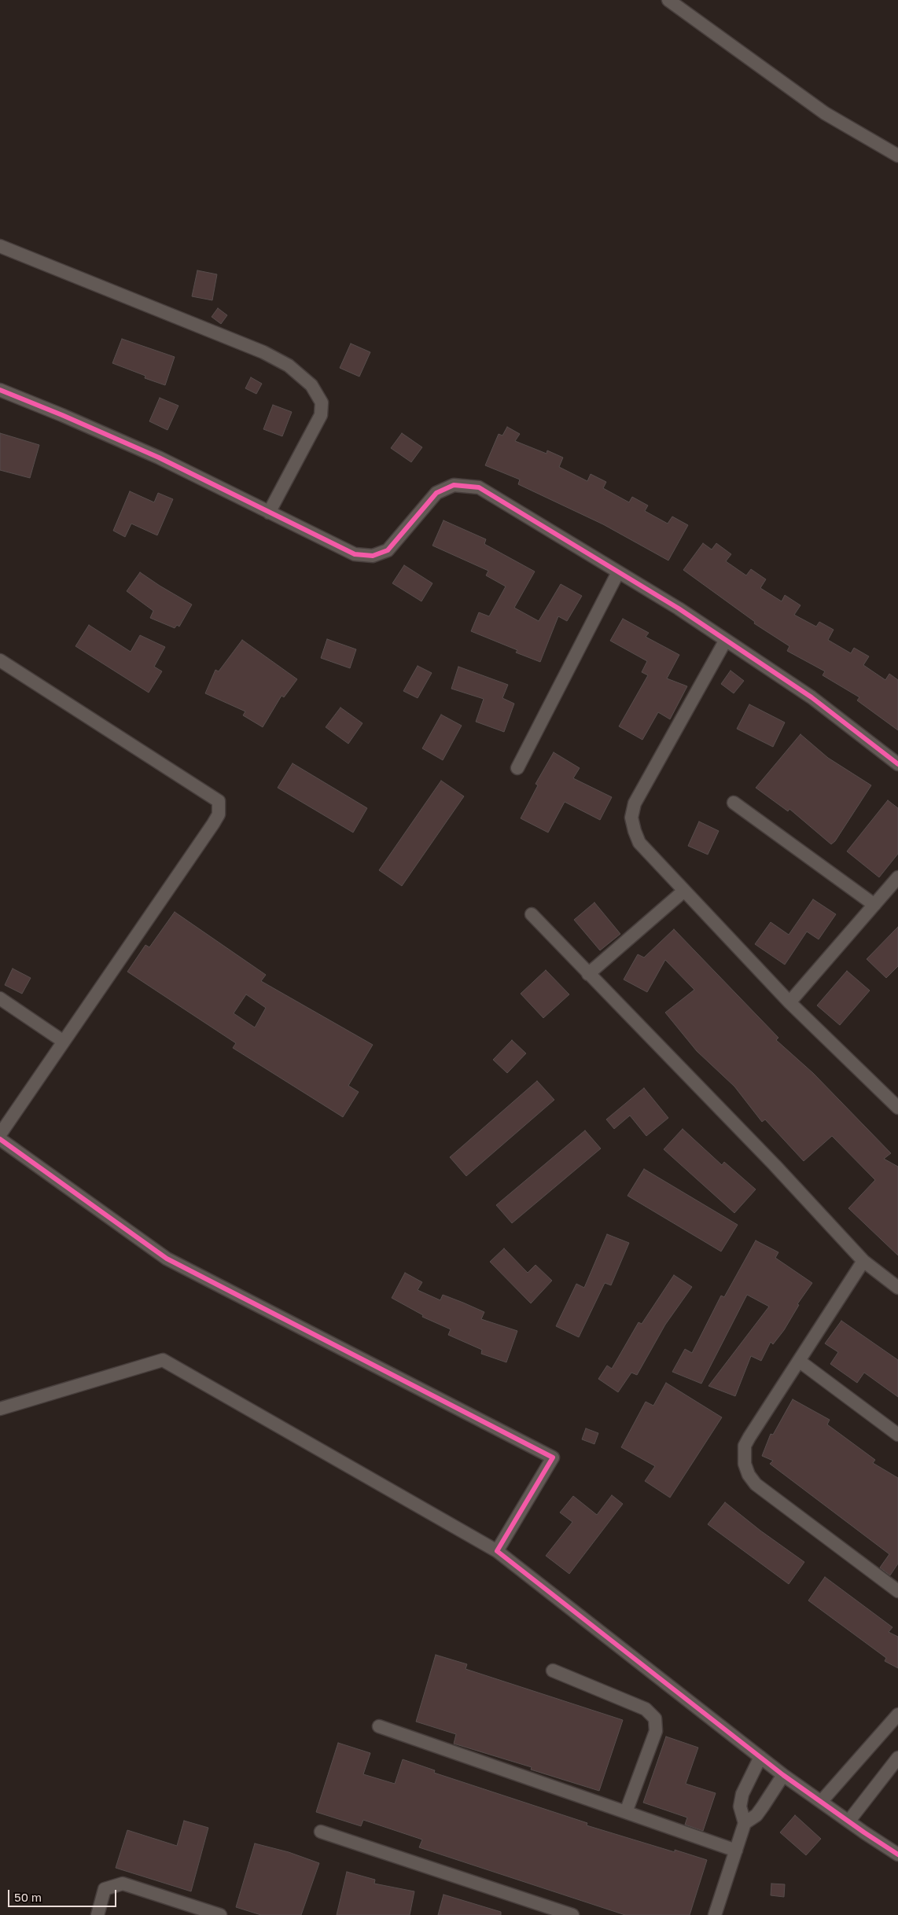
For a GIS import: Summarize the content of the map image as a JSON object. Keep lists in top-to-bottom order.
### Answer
{
  "scale_bar": "50 m"
}
